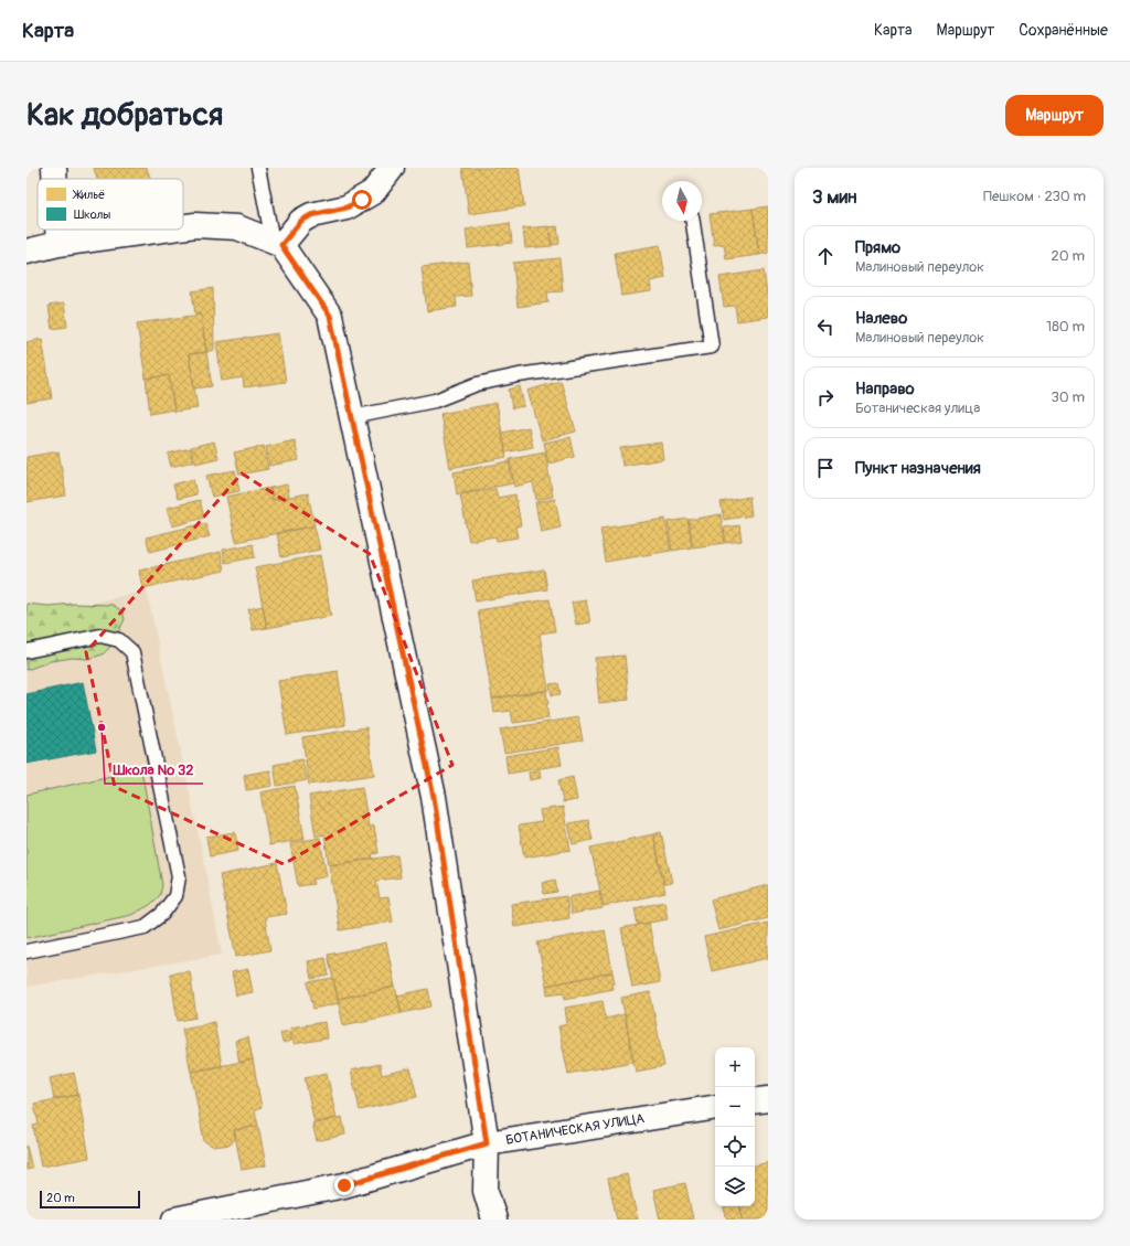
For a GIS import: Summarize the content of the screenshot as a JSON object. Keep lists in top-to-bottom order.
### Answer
{
  "streets": {
    "street": ["БОТАНИЧЕСКАЯ УЛИЦА"]
  },
  "places": ["Школа № 32"],
  "legend": ["Жильё", "Школы"],
  "scale_bar": "20 m",
  "north": "bottom",
  "page": {
    "header": "Карта",
    "nav": ["Карта", "Маршрут", "Сохранённые"],
    "buttons": "Маршрут",
    "title": "Как добраться",
    "heading": ["3 мин", "Пешком · 230 m"],
    "list": [
      ["Прямо", "Малиновый переулок", "20 m"],
      ["Налево", "Малиновый переулок", "180 m"],
      ["Направо", "Ботаническая улица", "30 m"],
      "Пункт назначения"
    ],
    "map_buttons": ["+", "−"],
    "scale": "20 m"
  }
}
